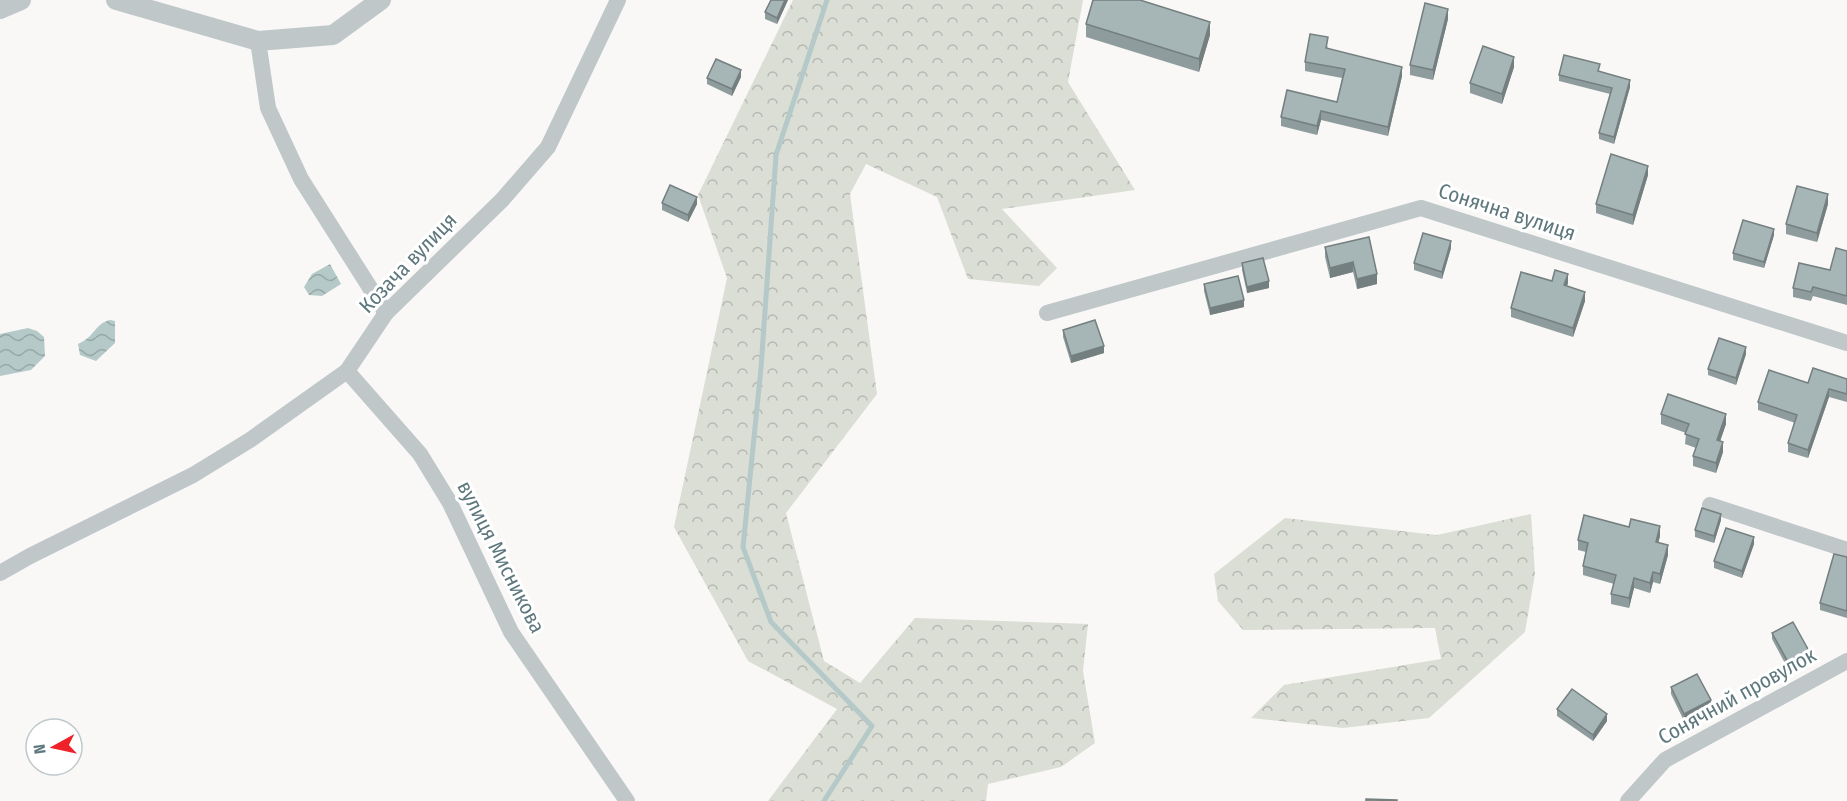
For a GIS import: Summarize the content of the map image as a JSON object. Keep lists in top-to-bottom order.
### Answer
{
  "streets": {
    "street": [
      "Сонячна вулиця",
      "Козача вулиця",
      "вулиця Мисникова",
      "Сонячний провулок"
    ]
  },
  "crossings": [
    ["Козача вулиця", "вулиця Мисникова"]
  ],
  "north": "left"
}
